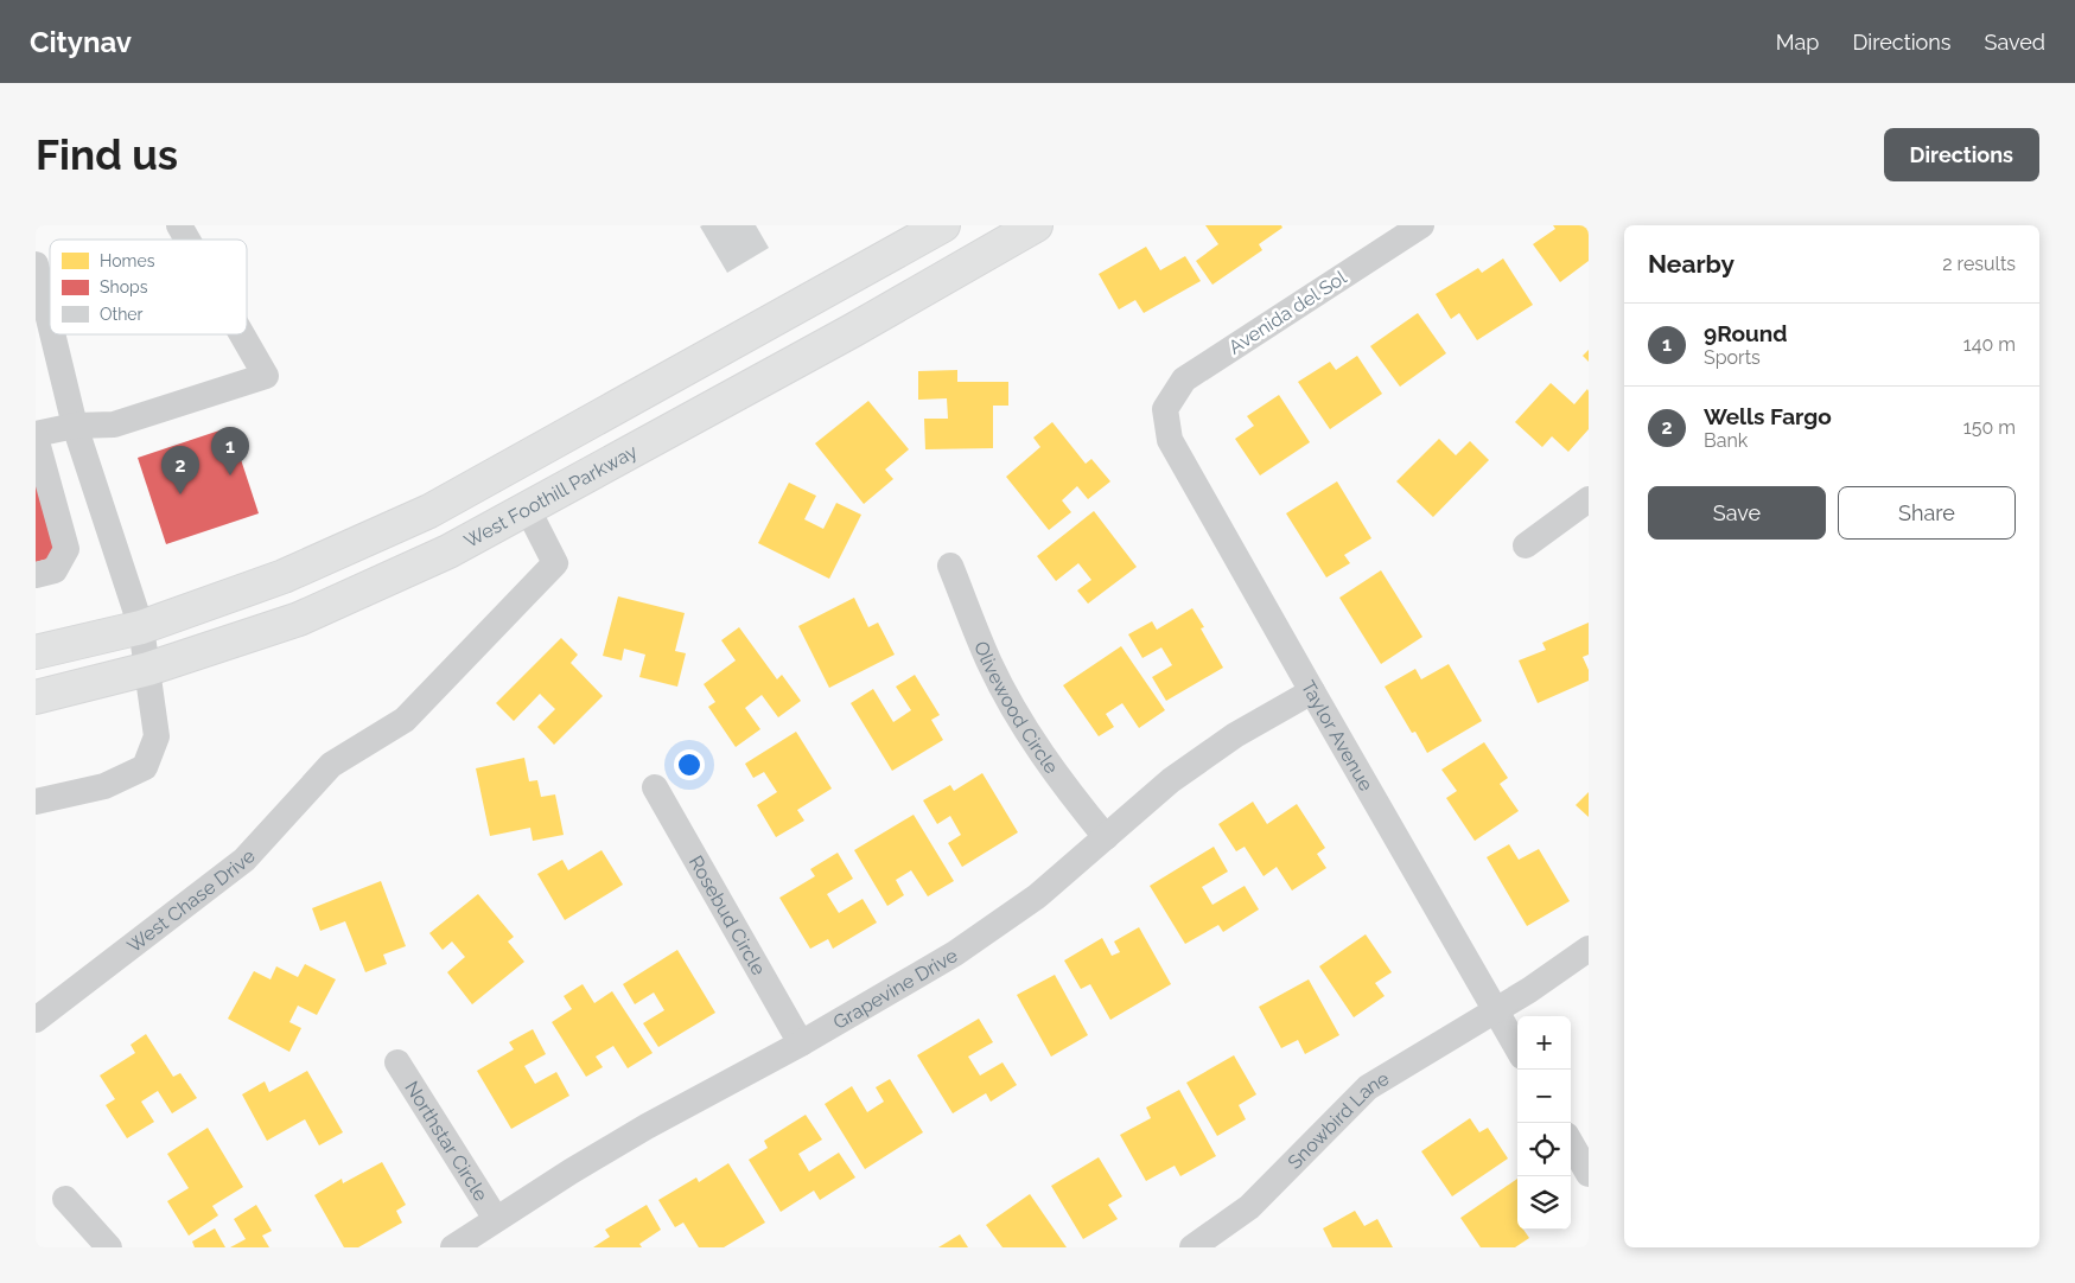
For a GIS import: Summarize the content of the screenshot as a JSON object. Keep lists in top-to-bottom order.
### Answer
{
  "streets": {
    "main road": ["West Foothill Parkway"],
    "street": [
      "Avenida del Sol",
      "Olivewood Circle",
      "Taylor Avenue",
      "West Chase Drive",
      "Rosebud Circle",
      "Grapevine Drive",
      "Snowbird Lane",
      "Northstar Circle"
    ]
  },
  "crossings": [
    ["Avenida del Sol", "Taylor Avenue"],
    ["West Foothill Parkway", "West Chase Drive"],
    ["Olivewood Circle", "Grapevine Drive"],
    ["Taylor Avenue", "Grapevine Drive"],
    ["Taylor Avenue", "Snowbird Lane"],
    ["Rosebud Circle", "Grapevine Drive"],
    ["Grapevine Drive", "Northstar Circle"]
  ],
  "legend": ["Homes", "Shops", "Other"],
  "page": {
    "header": "Citynav",
    "nav": ["Map", "Directions", "Saved"],
    "buttons": [
      "Directions",
      ["Save", "Share"]
    ],
    "title": "Find us",
    "heading": ["Nearby", "2 results"],
    "list": [
      {
        "mark": "1",
        "name": "9Round",
        "note": "Sports",
        "value": "140 m"
      },
      {
        "mark": "2",
        "name": "Wells Fargo",
        "note": "Bank",
        "value": "150 m"
      }
    ],
    "pins": ["1", "2"],
    "map_buttons": ["+", "−"]
  }
}
